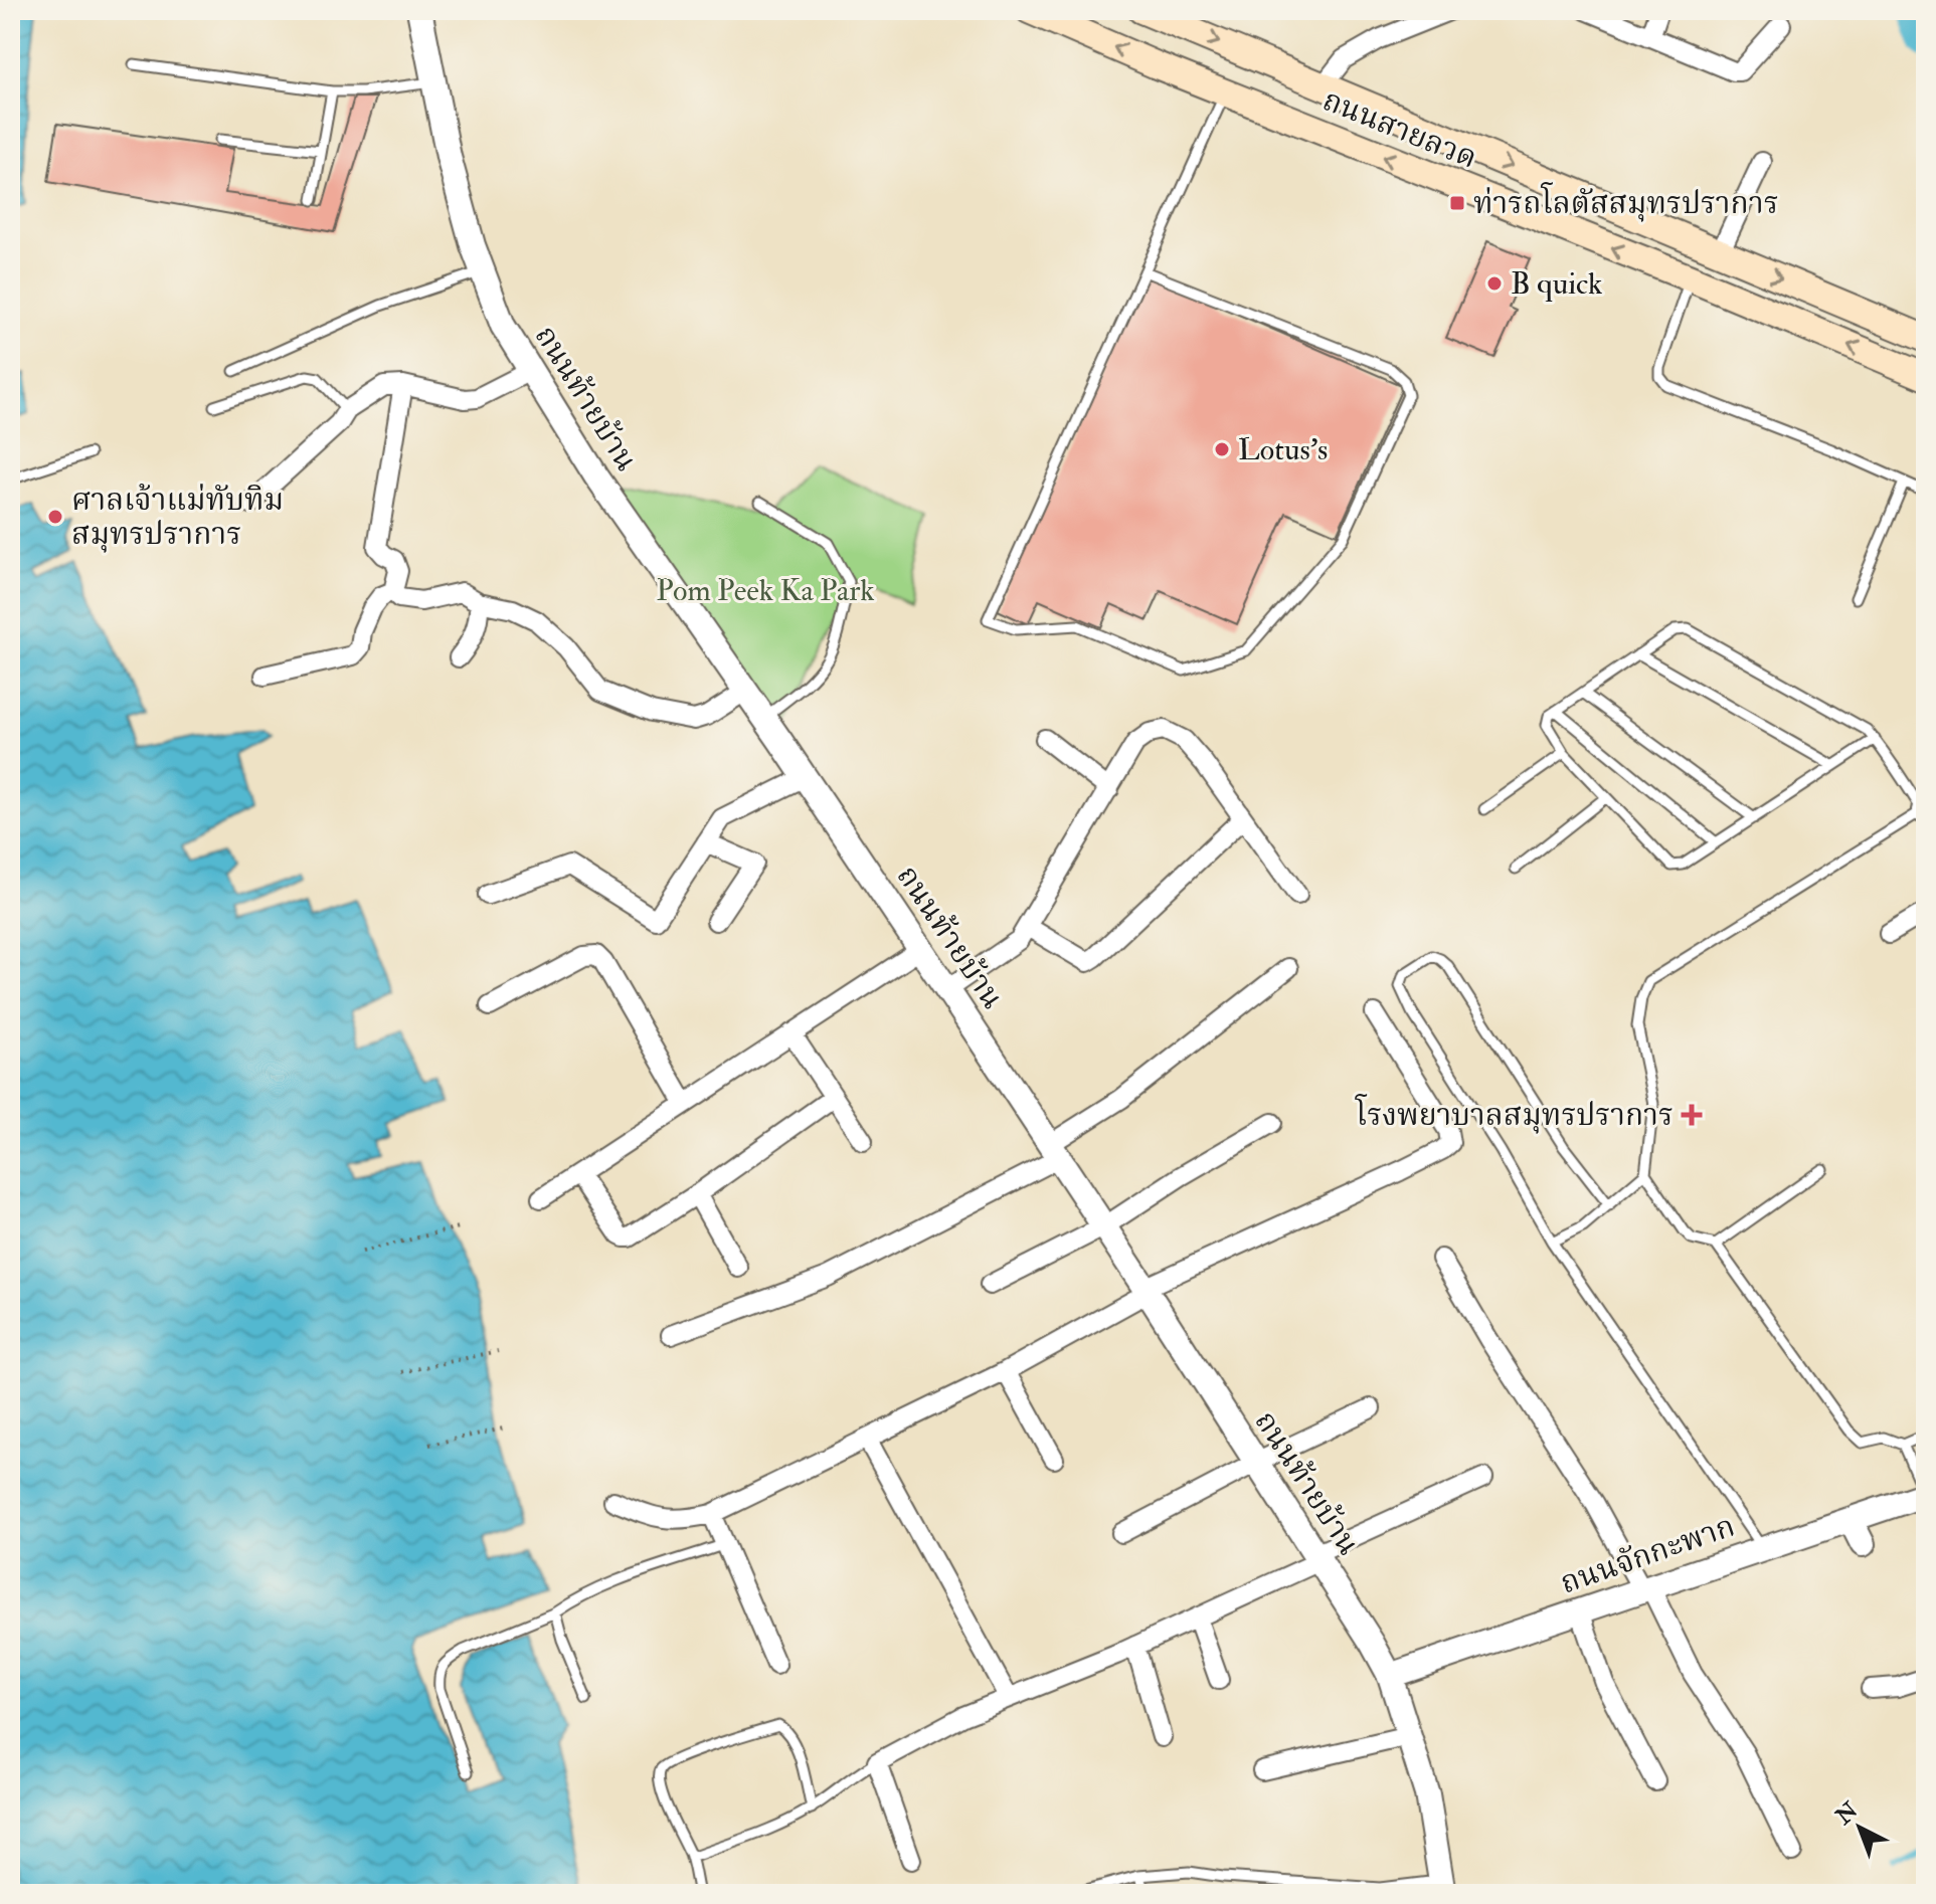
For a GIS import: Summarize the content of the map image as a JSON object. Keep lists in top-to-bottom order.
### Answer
{
  "streets": {
    "main road": ["ถนนสายลวด"],
    "street": ["ถนนท้ายบ้าน", "ถนนจักกะพาก"]
  },
  "crossings": [
    ["ถนนท้ายบ้าน", "ถนนจักกะพาก"]
  ],
  "parks": ["Pom Peek Ka Park"],
  "places": {
    "transit": ["ท่ารถโลตัสสมุทรปราการ"],
    "other": ["B quick", "Lotus's", "ศาลเจ้าแม่ทับทิม สมุทรปราการ"],
    "health": ["โรงพยาบาลสมุทรปราการ"]
  },
  "north": "top left"
}
